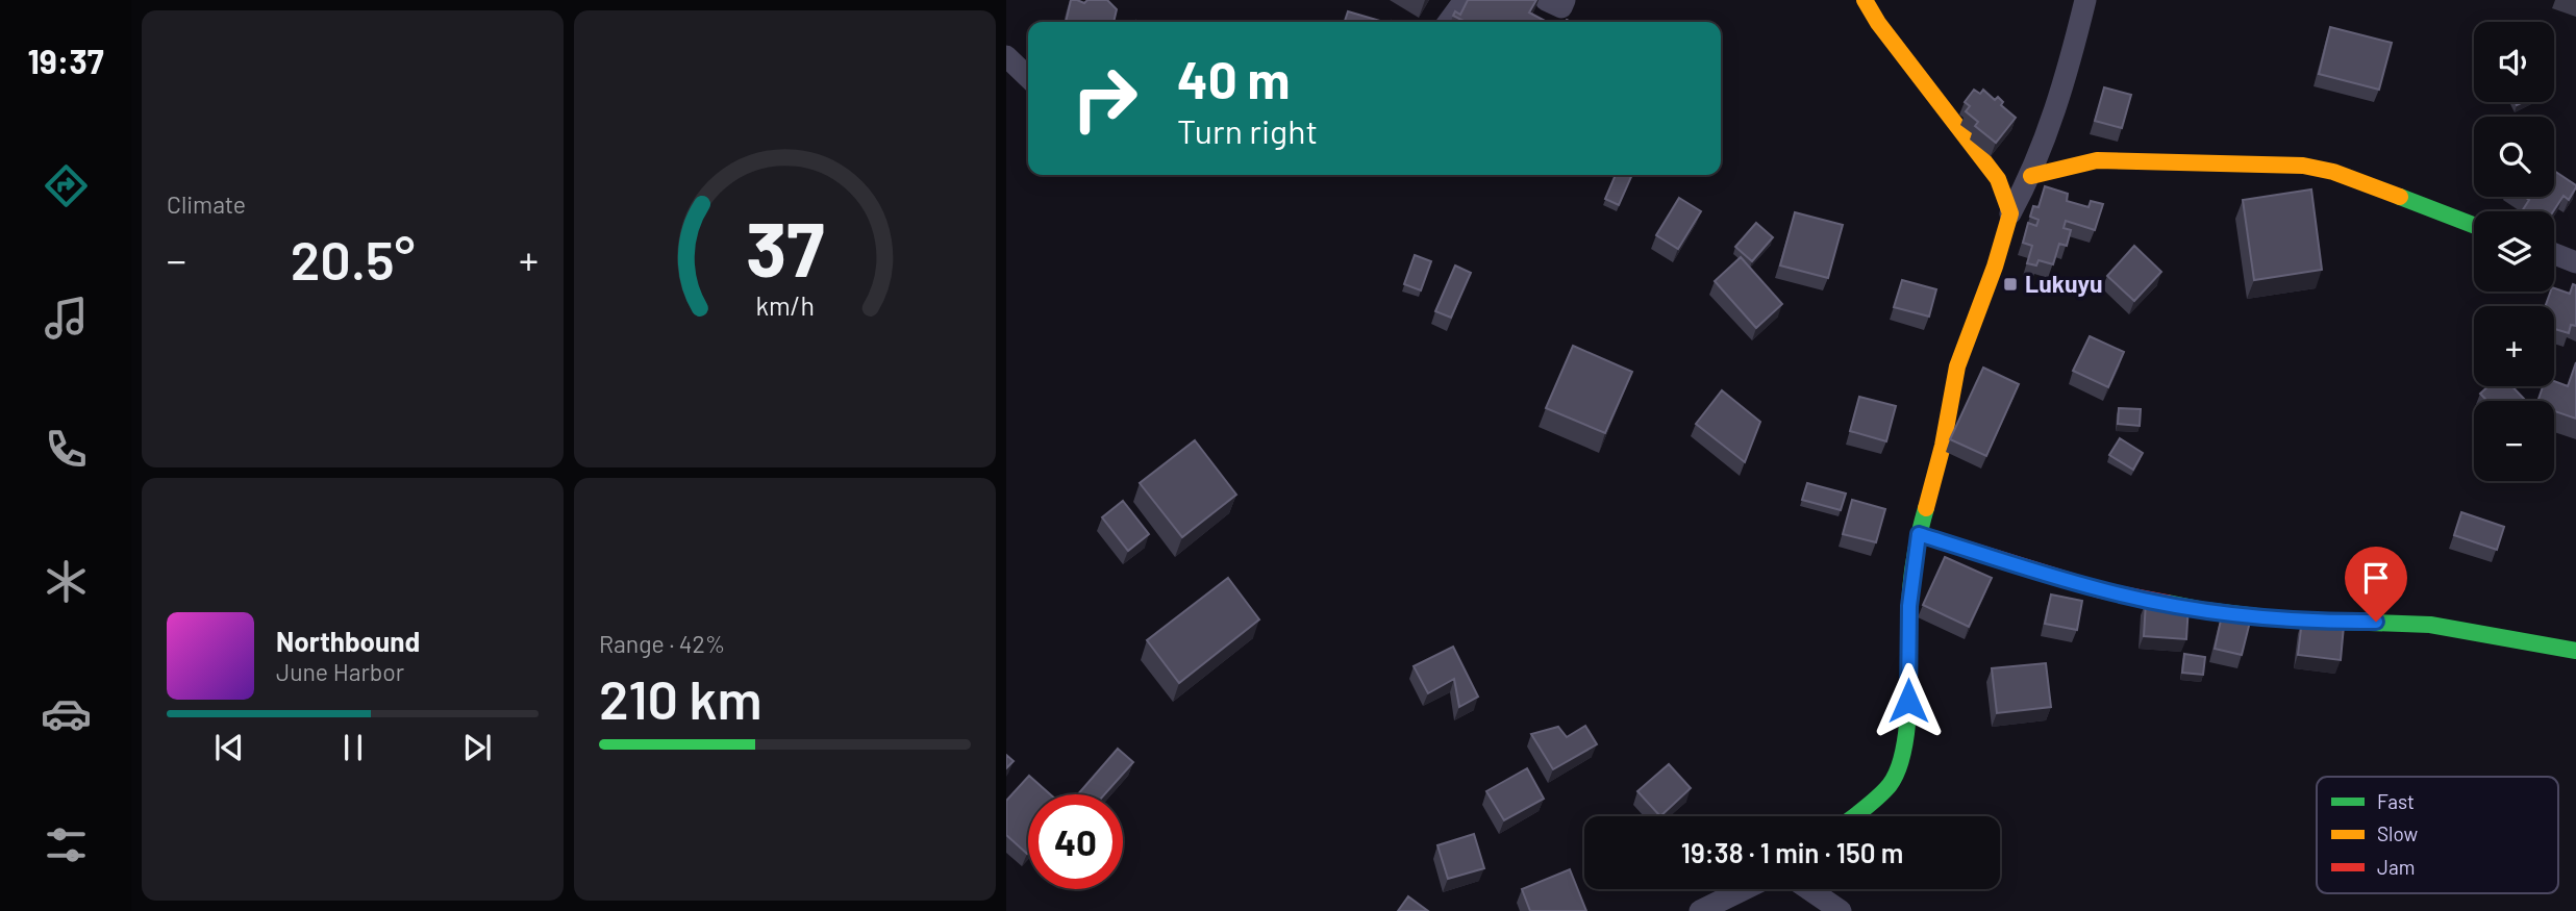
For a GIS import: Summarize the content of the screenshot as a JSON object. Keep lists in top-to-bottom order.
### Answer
{
  "places": {
    "transit": ["Lukuyu"]
  },
  "legend": ["Fast", "Slow", "Jam"],
  "page": {
    "tabs": "19:37",
    "tile": [
      "Climate",
      ["Range · 42%", "210 km"]
    ],
    "map_buttons": ["+", "−"],
    "turn": ["40 m", "Turn right"],
    "heat": ["−", "20.5°", "+"],
    "song": ["Northbound", "June Harbor"],
    "limit": "40",
    "trip": "19:38 · 1 min · 150 m",
    "gauge": ["37", "km/h"]
  }
}
